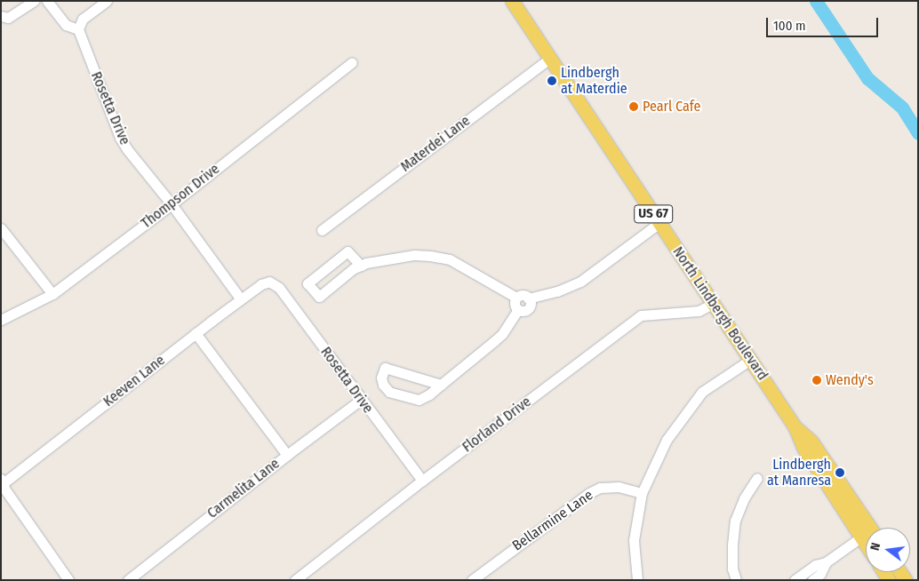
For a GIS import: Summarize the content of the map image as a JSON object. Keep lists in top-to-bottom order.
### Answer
{
  "streets": {
    "main road": ["US 67", "North Lindbergh Boulevard"],
    "street": [
      "Rosetta Drive",
      "Materdei Lane",
      "Thompson Drive",
      "Keeven Lane",
      "Florland Drive",
      "Carmelita Lane",
      "Bellarmine Lane"
    ]
  },
  "crossings": [
    ["Rosetta Drive", "Thompson Drive"],
    ["Rosetta Drive", "Keeven Lane"],
    ["Rosetta Drive", "Florland Drive"],
    ["Rosetta Drive", "Carmelita Lane"],
    ["Materdei Lane", "North Lindbergh Boulevard"],
    ["North Lindbergh Boulevard", "Florland Drive"]
  ],
  "places": [
    "Lindbergh at Materdie",
    "Pearl Cafe",
    "Wendy's",
    "Lindbergh at Manresa"
  ],
  "scale_bar": "100 m",
  "north": "left"
}
